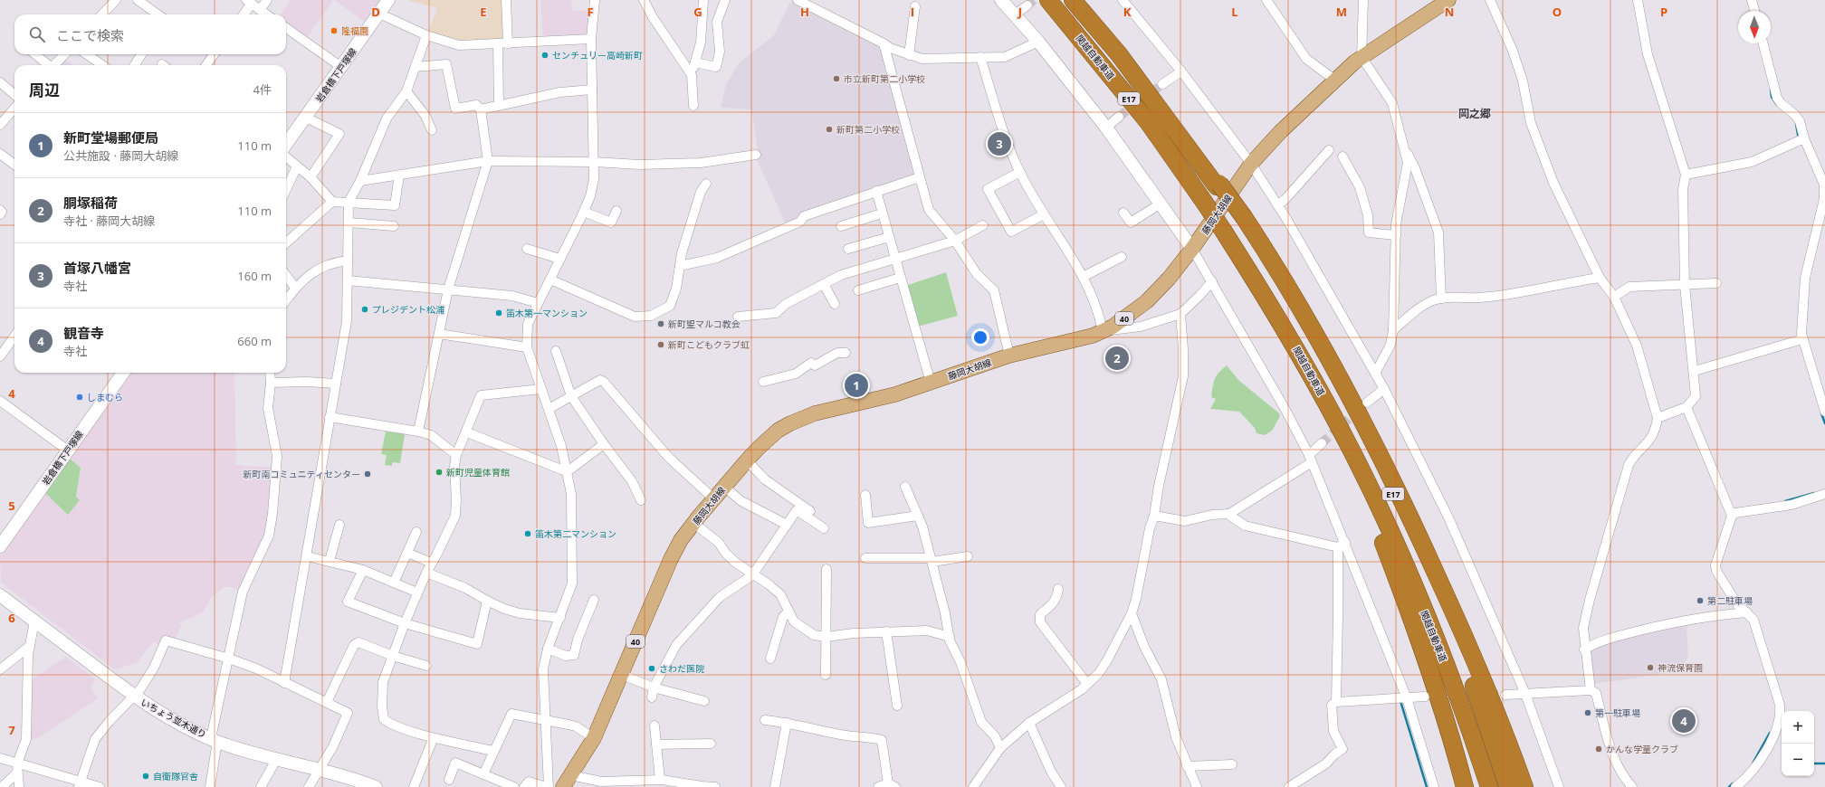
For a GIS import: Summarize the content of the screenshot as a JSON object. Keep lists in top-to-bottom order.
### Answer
{
  "streets": {
    "highway": ["関越自動車道", "E17"],
    "main road": ["藤岡大胡線", "40"],
    "street": ["岩倉橋下戸塚線", "いちょう並木通り"]
  },
  "districts": ["岡之郷"],
  "places": [
    "隆福園",
    "センチュリー高崎新町",
    "市立新町第二小学校",
    "新町第二小学校",
    "プレジデント松浦",
    "笛木第一マンション",
    "新町聖マルコ教会",
    "新町こどもクラブ虹",
    "しまむら",
    "新町児童体育館",
    "新町南コミュニティセンター",
    "笛木第二マンション",
    "第二駐車場",
    "神流保育園",
    "さわだ医院",
    "第一駐車場",
    "かんな学童クラブ",
    "自衛隊官舎"
  ],
  "north": "bottom",
  "page": {
    "search": "ここで検索",
    "heading": ["周辺", "4件"],
    "list": [
      {
        "mark": "1",
        "name": "新町堂場郵便局",
        "note": "公共施設 · 藤岡大胡線",
        "value": "110 m"
      },
      {
        "mark": "2",
        "name": "胴塚稲荷",
        "note": "寺社 · 藤岡大胡線",
        "value": "110 m"
      },
      {
        "mark": "3",
        "name": "首塚八幡宮",
        "note": "寺社",
        "value": "160 m"
      },
      {
        "mark": "4",
        "name": "観音寺",
        "note": "寺社",
        "value": "660 m"
      }
    ],
    "pins": [
      "3",
      "2",
      "1",
      "4"
    ],
    "map_buttons": ["+", "−"]
  },
  "grid": {
    "columns": [
      "D",
      "E",
      "F",
      "G",
      "H",
      "I",
      "J",
      "K",
      "L",
      "M",
      "N",
      "O",
      "P"
    ],
    "rows": [
      "4",
      "5",
      "6",
      "7"
    ]
  }
}
